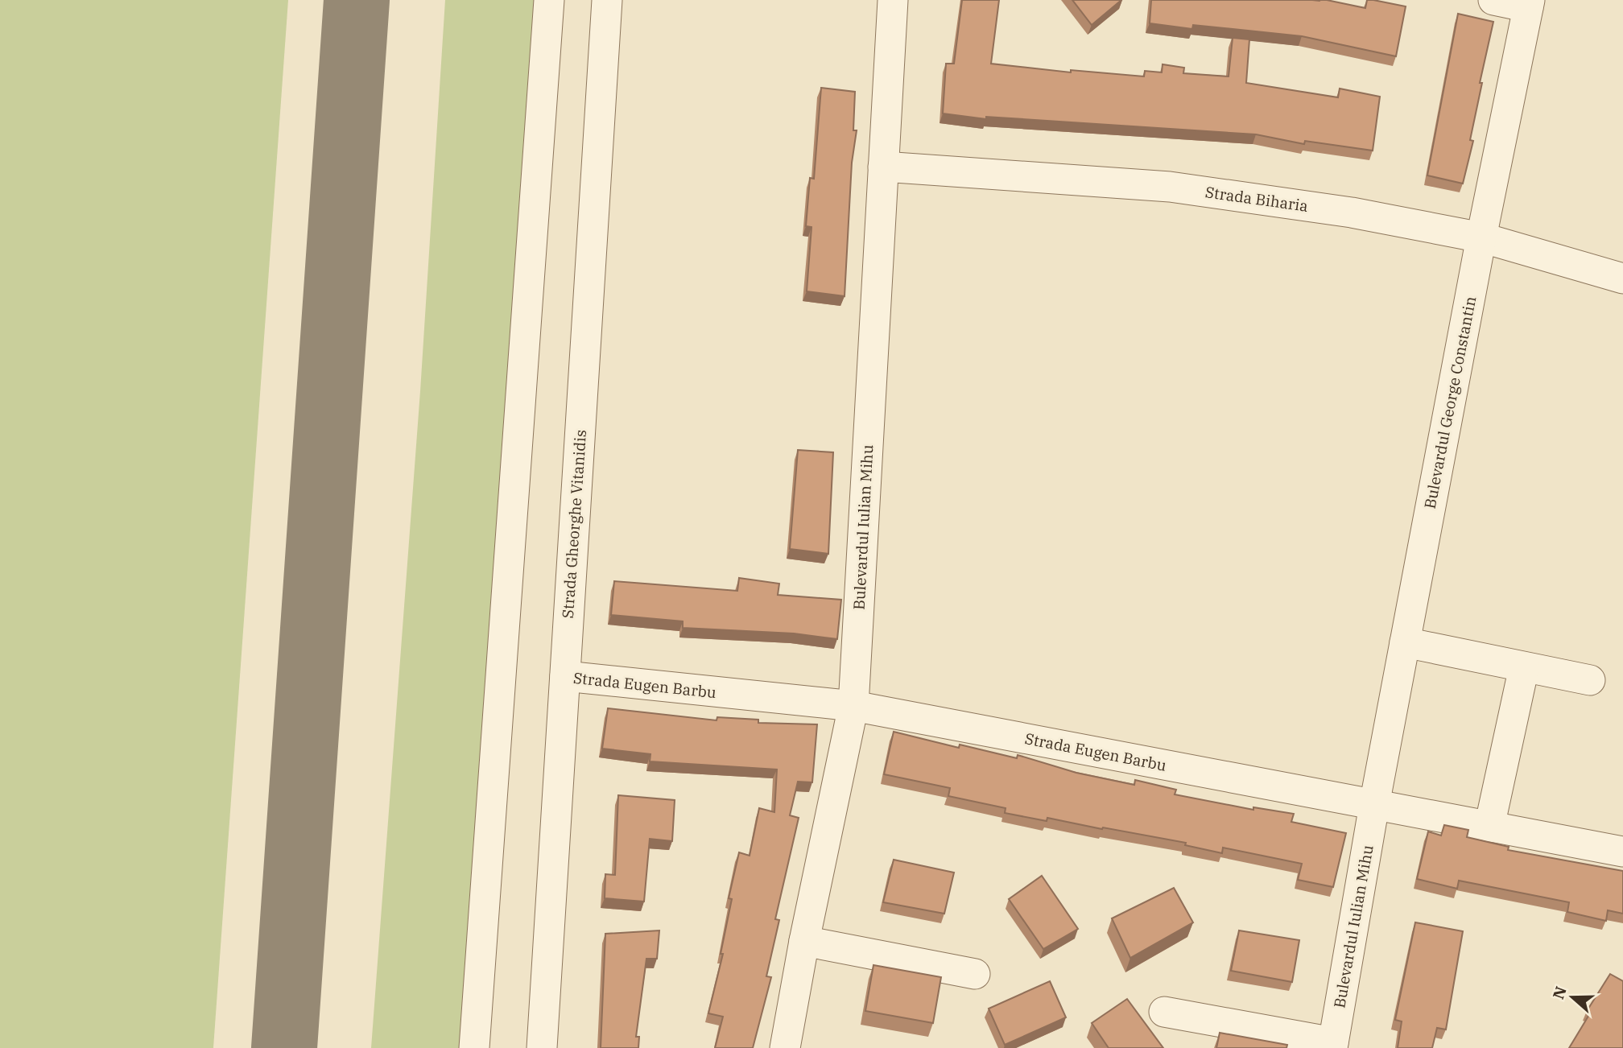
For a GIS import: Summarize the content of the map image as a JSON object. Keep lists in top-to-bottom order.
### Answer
{
  "streets": {
    "street": [
      "Strada Biharia",
      "Bulevardul George Constantin",
      "Strada Gheorghe Vitanidis",
      "Bulevardul Iulian Mihu",
      "Strada Eugen Barbu"
    ]
  },
  "crossings": [
    ["Strada Biharia", "Bulevardul George Constantin"],
    ["Strada Biharia", "Bulevardul Iulian Mihu"],
    ["Bulevardul George Constantin", "Bulevardul Iulian Mihu"],
    ["Bulevardul George Constantin", "Strada Eugen Barbu"],
    ["Strada Gheorghe Vitanidis", "Strada Eugen Barbu"],
    ["Bulevardul Iulian Mihu", "Strada Eugen Barbu"]
  ],
  "north": "left"
}
